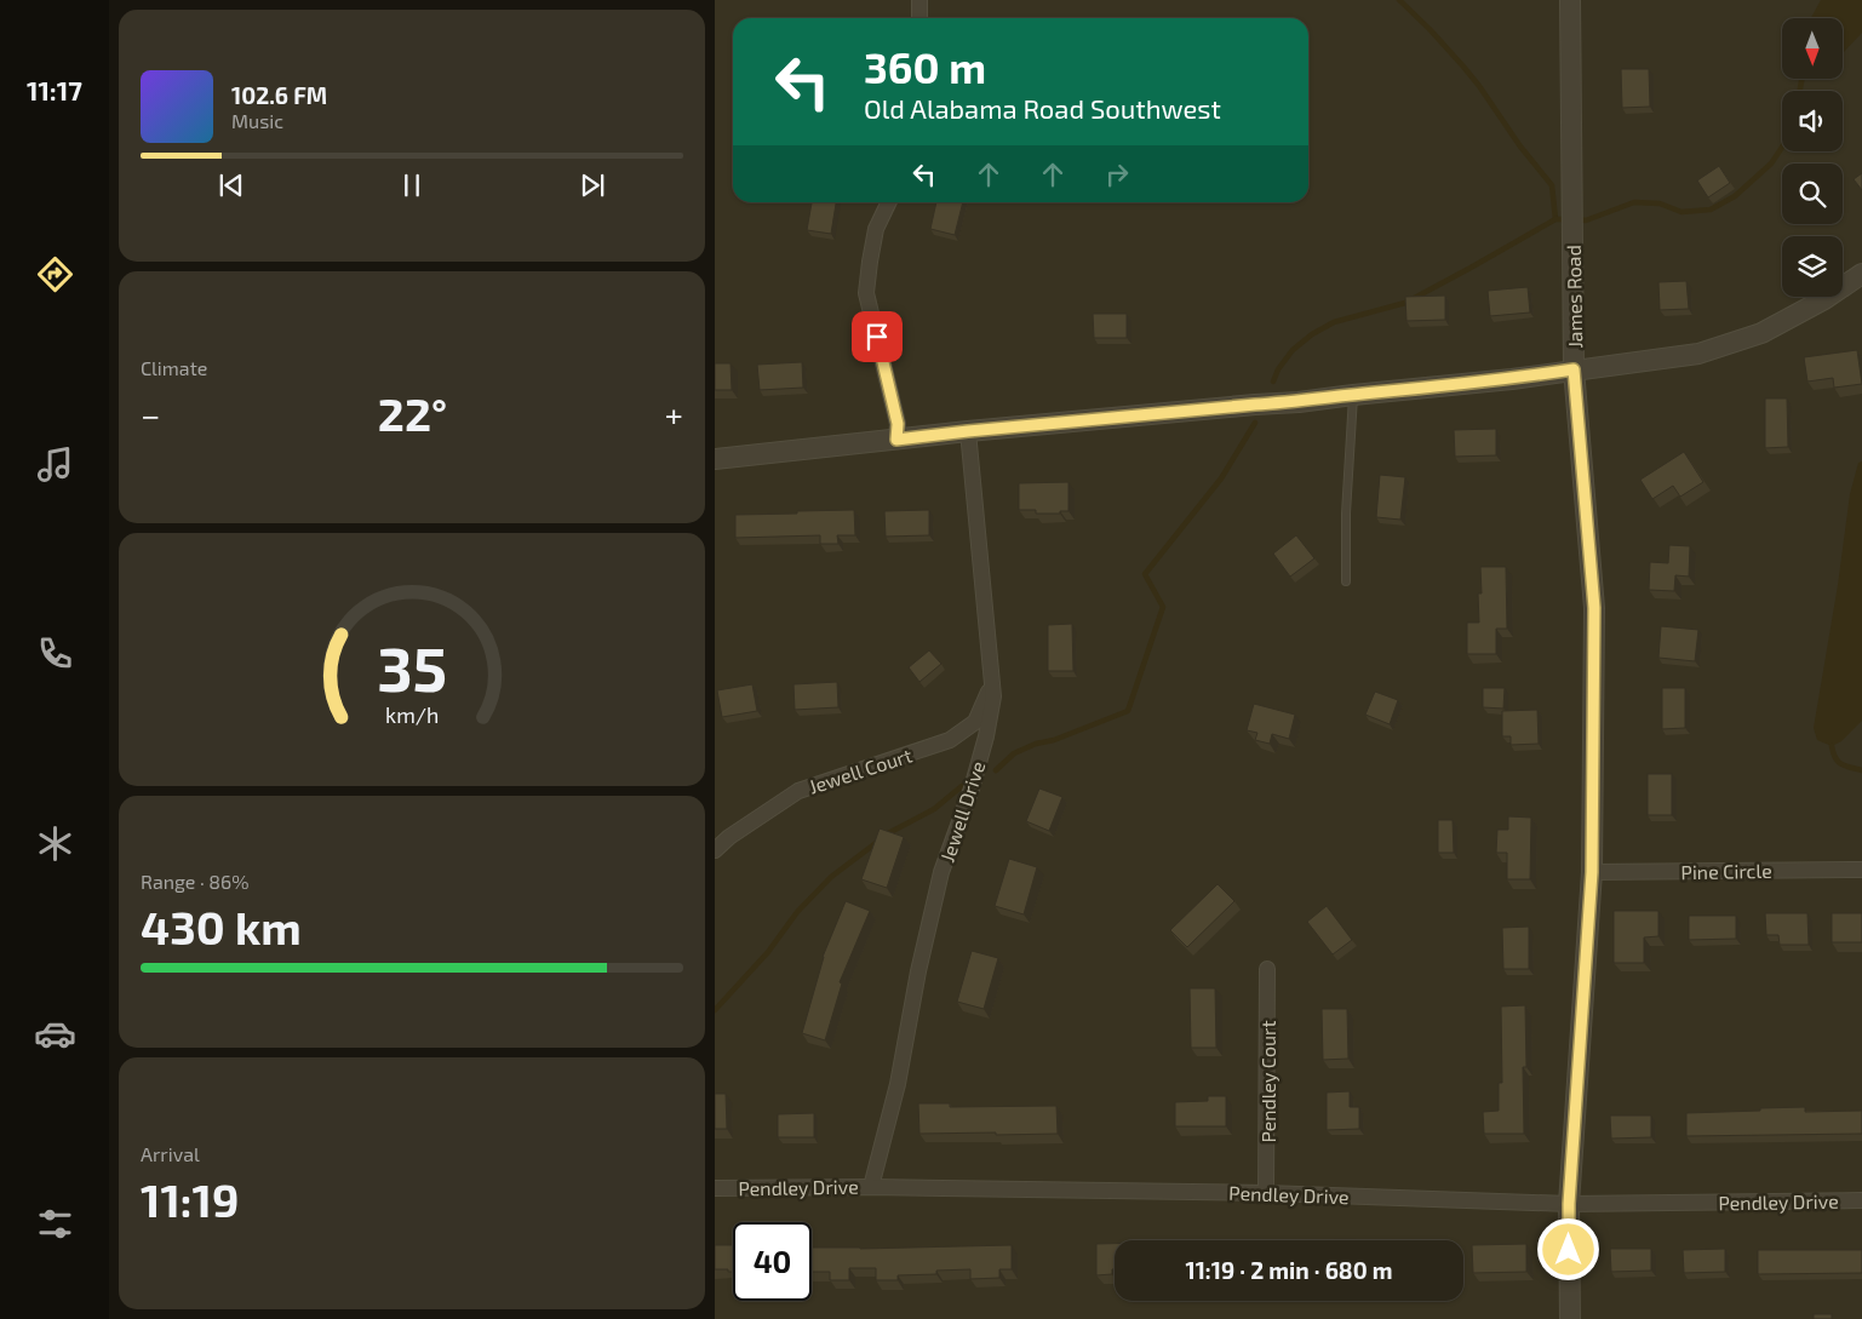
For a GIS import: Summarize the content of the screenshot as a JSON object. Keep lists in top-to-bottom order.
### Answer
{
  "streets": {
    "street": [
      "James Road",
      "Jewell Court",
      "Jewell Drive",
      "Pine Circle",
      "Pendley Court",
      "Pendley Drive"
    ]
  },
  "crossings": [
    ["James Road", "Pine Circle"],
    ["James Road", "Pendley Drive"],
    ["Jewell Court", "Jewell Drive"],
    ["Jewell Drive", "Pendley Drive"],
    ["Pendley Court", "Pendley Drive"]
  ],
  "north": "bottom",
  "page": {
    "tabs": "11:17",
    "turn": ["360 m", "Old Alabama Road Southwest"],
    "song": ["102.6 FM", "Music"],
    "tile": [
      "Climate",
      ["Range · 86%", "430 km"],
      ["Arrival", "11:19"]
    ],
    "heat": ["−", "22°", "+"],
    "limit": "40",
    "trip": "11:19 · 2 min · 680 m",
    "gauge": ["35", "km/h"]
  }
}
